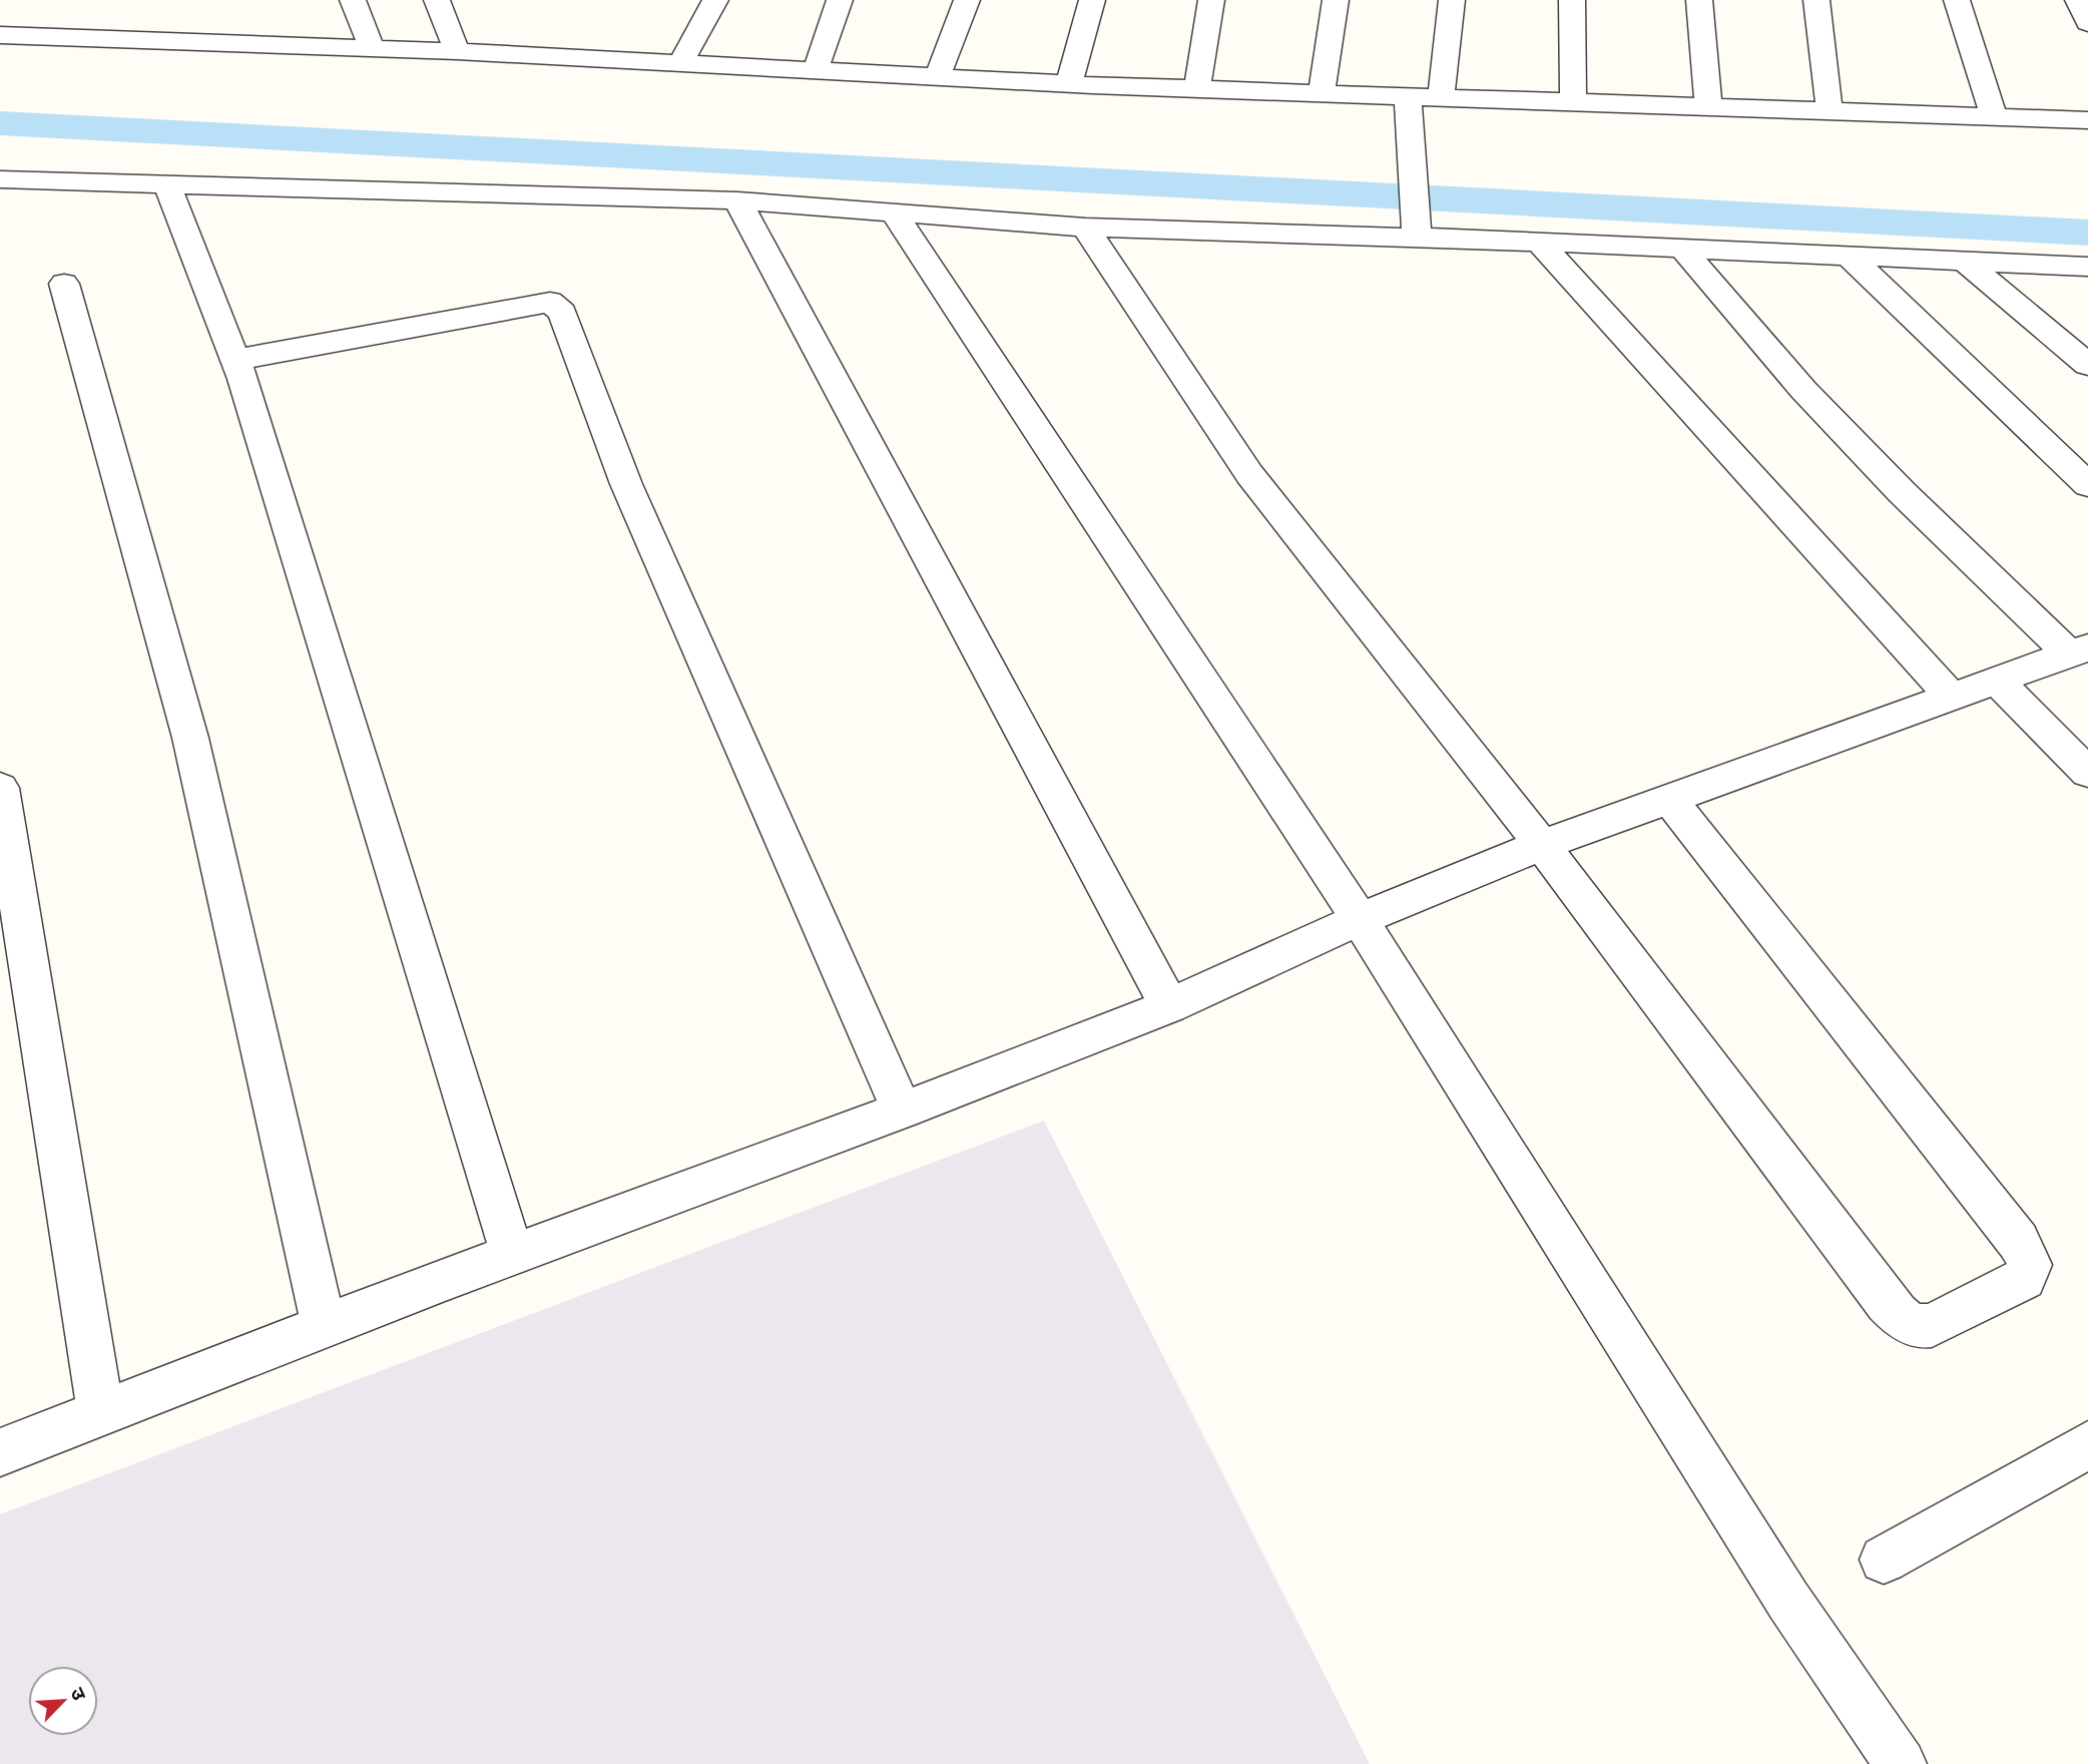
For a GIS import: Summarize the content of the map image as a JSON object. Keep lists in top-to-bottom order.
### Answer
{
  "north": "top right"
}
